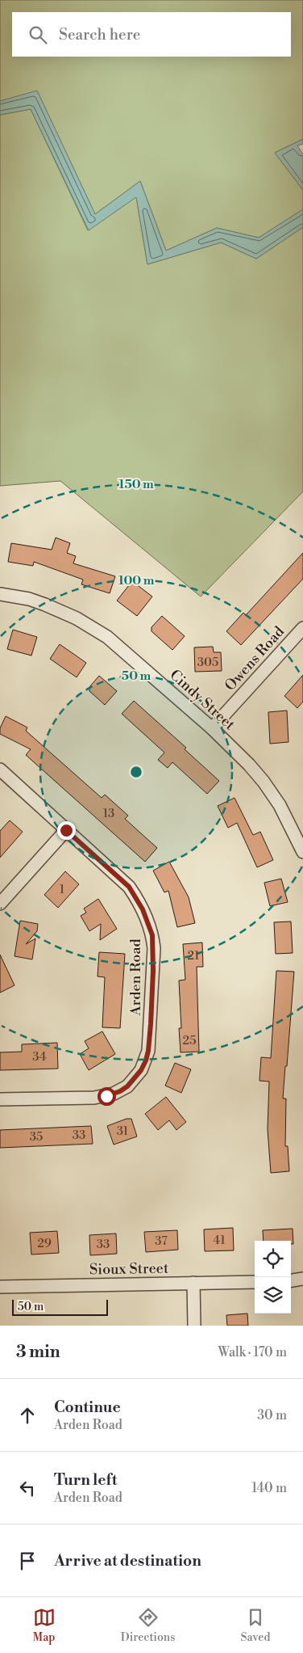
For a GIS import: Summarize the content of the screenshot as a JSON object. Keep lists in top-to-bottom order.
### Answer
{
  "streets": {
    "street": [
      "Owens Road",
      "Cindy Street",
      "Arden Road",
      "Sioux Street"
    ]
  },
  "crossings": [
    ["Owens Road", "Cindy Street"]
  ],
  "house_numbers": [
    "305",
    "13",
    "1",
    "21",
    "25",
    "34",
    "31",
    "33",
    "35",
    "41",
    "37",
    "29",
    "33"
  ],
  "scale_bar": "50 m",
  "page": {
    "search": "Search here",
    "scale": "50 m",
    "heading": ["3 min", "Walk · 170 m"],
    "list": [
      ["Continue", "Arden Road", "30 m"],
      ["Turn left", "Arden Road", "140 m"],
      "Arrive at destination"
    ],
    "nav": ["Map", "Directions", "Saved"]
  },
  "rings": ["150 m", "100 m", "50 m"]
}
